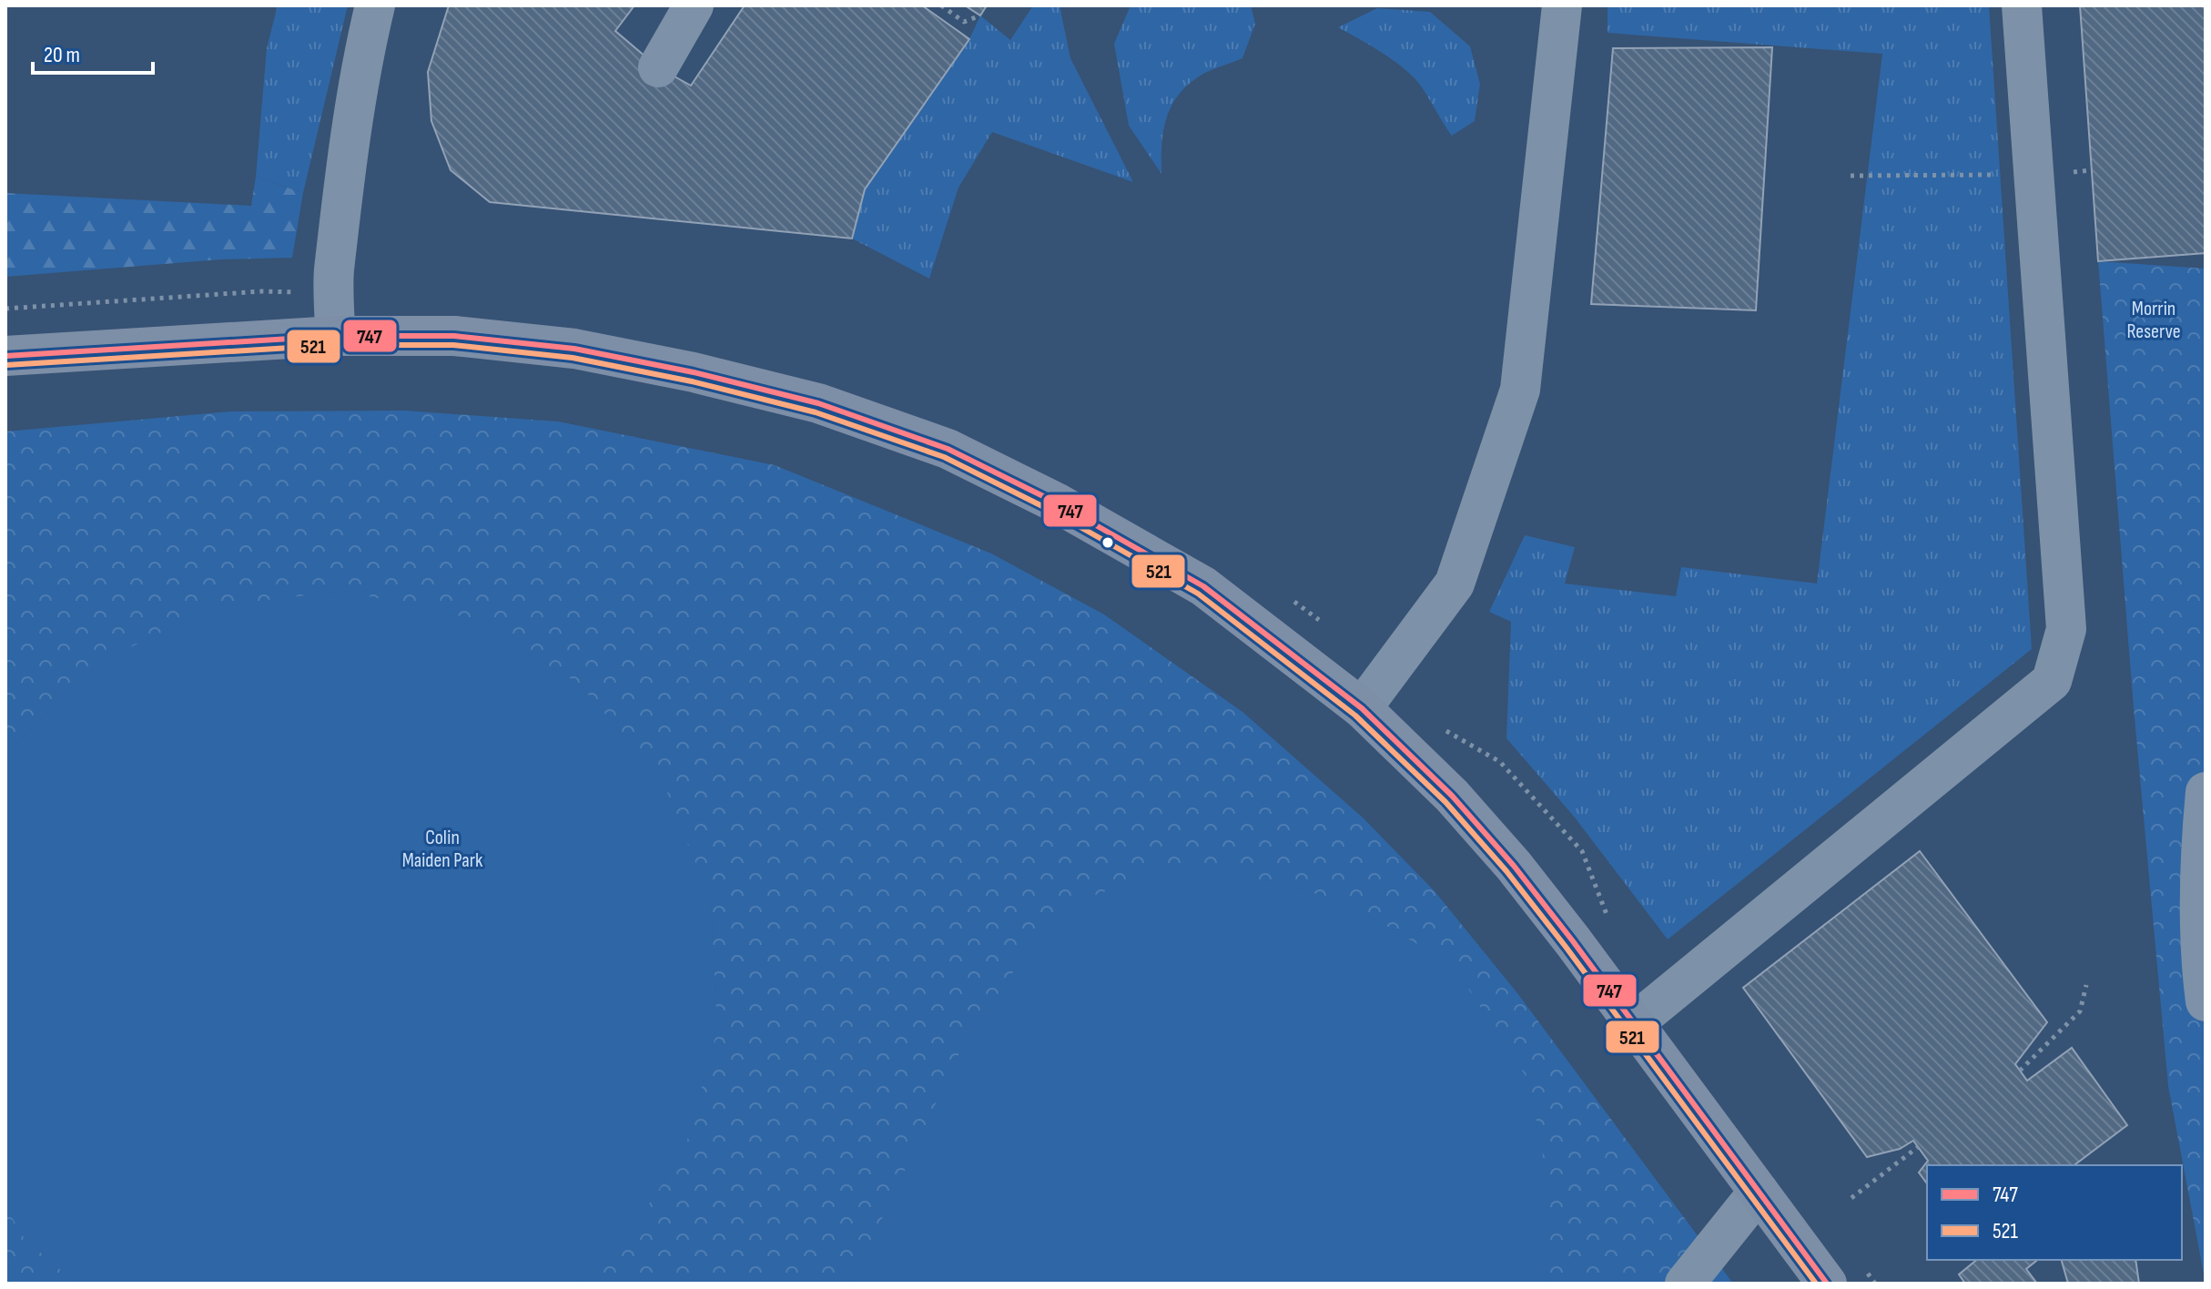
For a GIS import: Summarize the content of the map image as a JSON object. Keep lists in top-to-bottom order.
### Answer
{
  "parks": ["Morrin Reserve", "Colin Maiden Park"],
  "lines": ["transit line 747", "transit line 521"],
  "legend": ["747", "521"],
  "scale_bar": "20 m"
}
